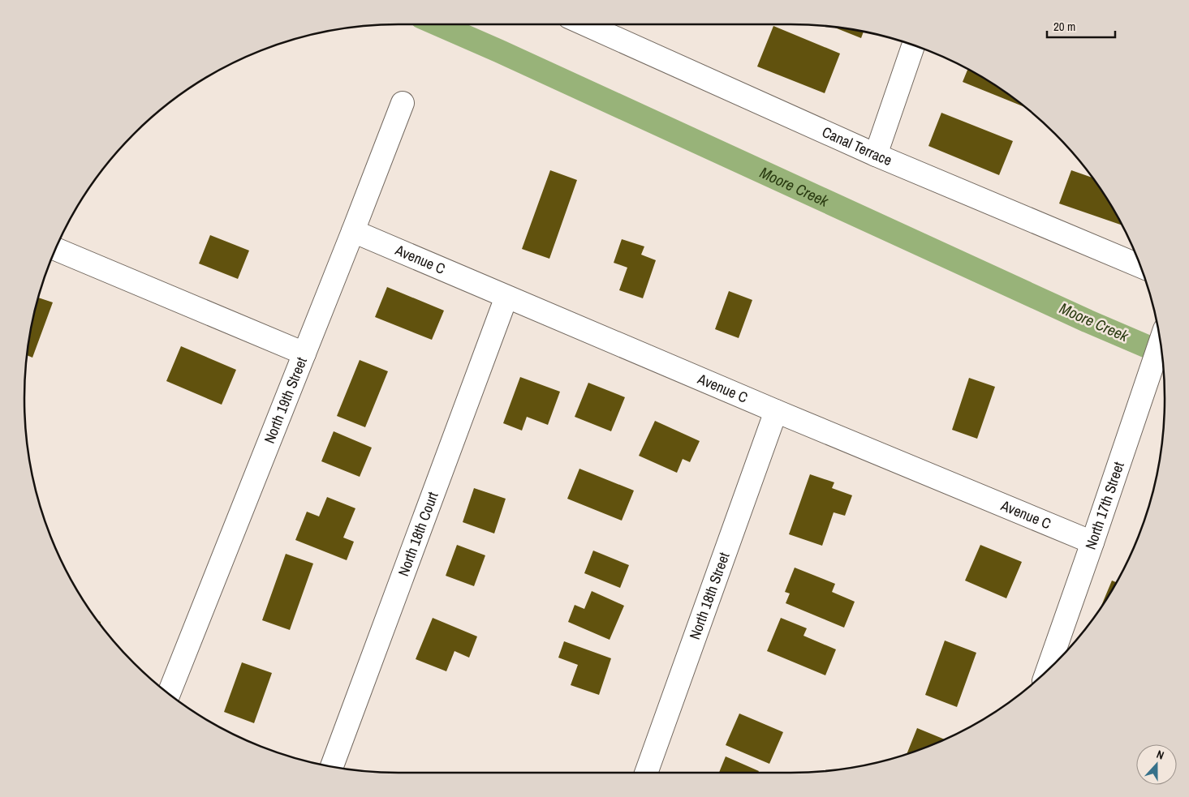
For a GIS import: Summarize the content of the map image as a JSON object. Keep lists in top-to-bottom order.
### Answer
{
  "streets": {
    "street": [
      "Canal Terrace",
      "Avenue C",
      "North 19th Street",
      "North 17th Street",
      "North 18th Court",
      "North 18th Street"
    ]
  },
  "crossings": [
    ["Avenue C", "North 19th Street"],
    ["Avenue C", "North 17th Street"],
    ["Avenue C", "North 18th Court"],
    ["Avenue C", "North 18th Street"]
  ],
  "water": ["Moore Creek"],
  "scale_bar": "20 m",
  "north": "top"
}
